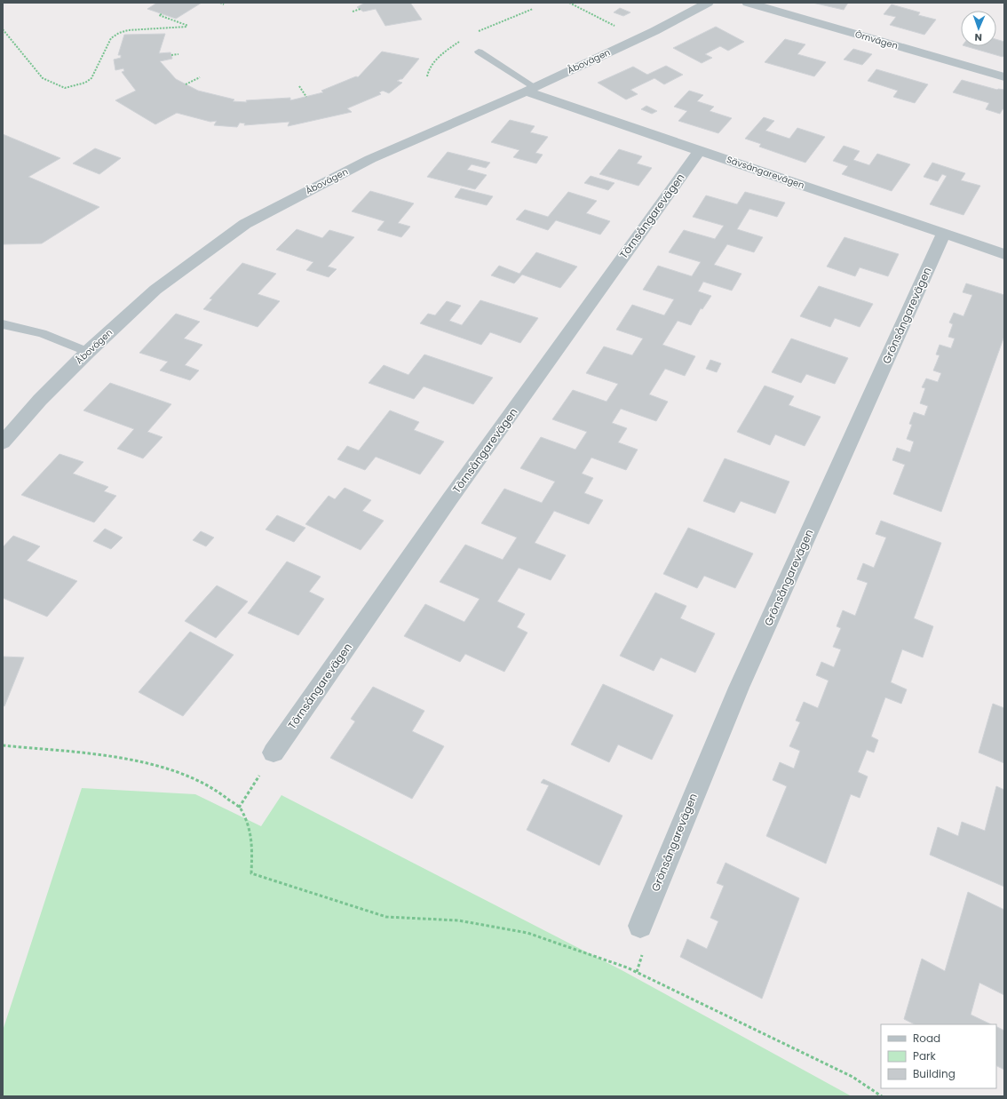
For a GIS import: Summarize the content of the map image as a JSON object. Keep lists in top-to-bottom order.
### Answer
{
  "streets": {
    "street": [
      "Örnvägen",
      "Åbovägen",
      "Sävsångarevägen",
      "Törnsångarevägen",
      "Grönsångarevägen"
    ]
  },
  "crossings": [
    ["Åbovägen", "Sävsångarevägen"],
    ["Sävsångarevägen", "Törnsångarevägen"],
    ["Sävsångarevägen", "Grönsångarevägen"]
  ],
  "legend": ["Road", "Park", "Building"],
  "north": "bottom"
}
